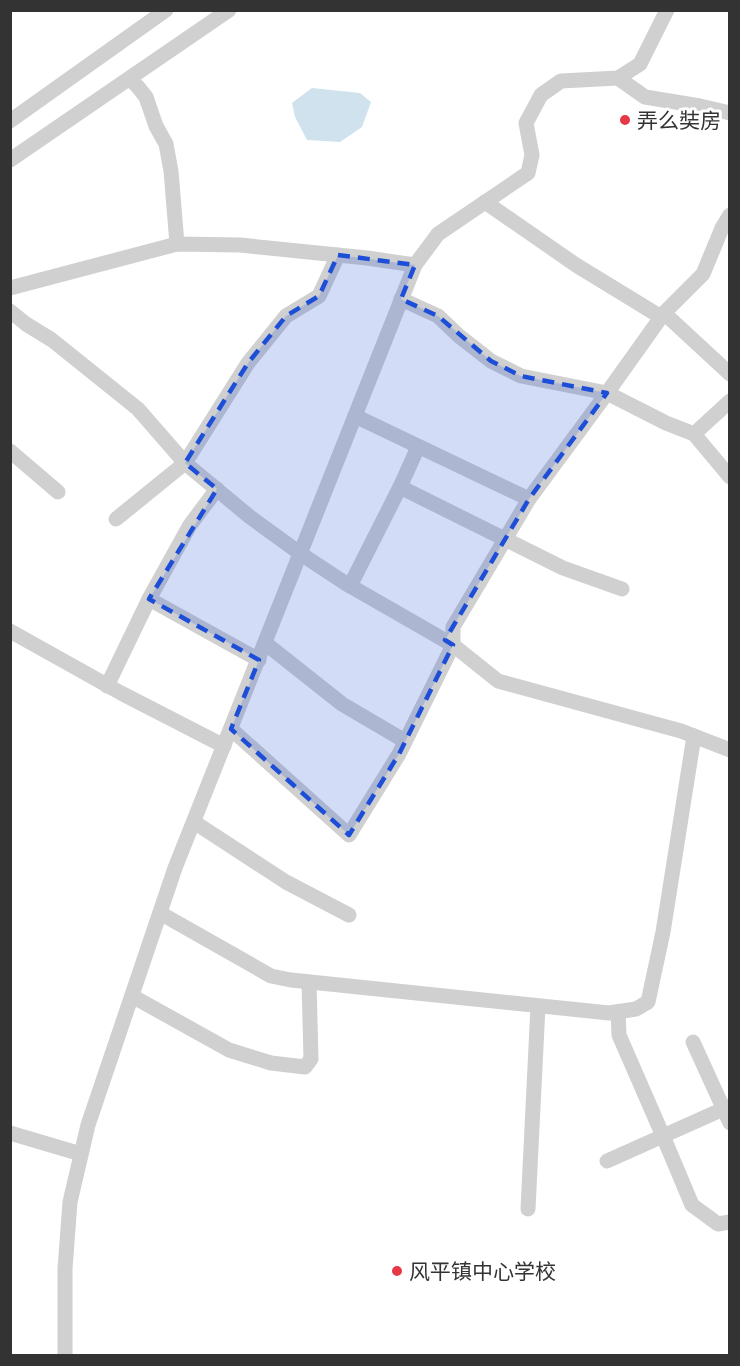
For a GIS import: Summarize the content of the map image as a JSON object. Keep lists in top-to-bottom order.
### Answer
{
  "places": ["弄么奘房", "风平镇中心学校"]
}
